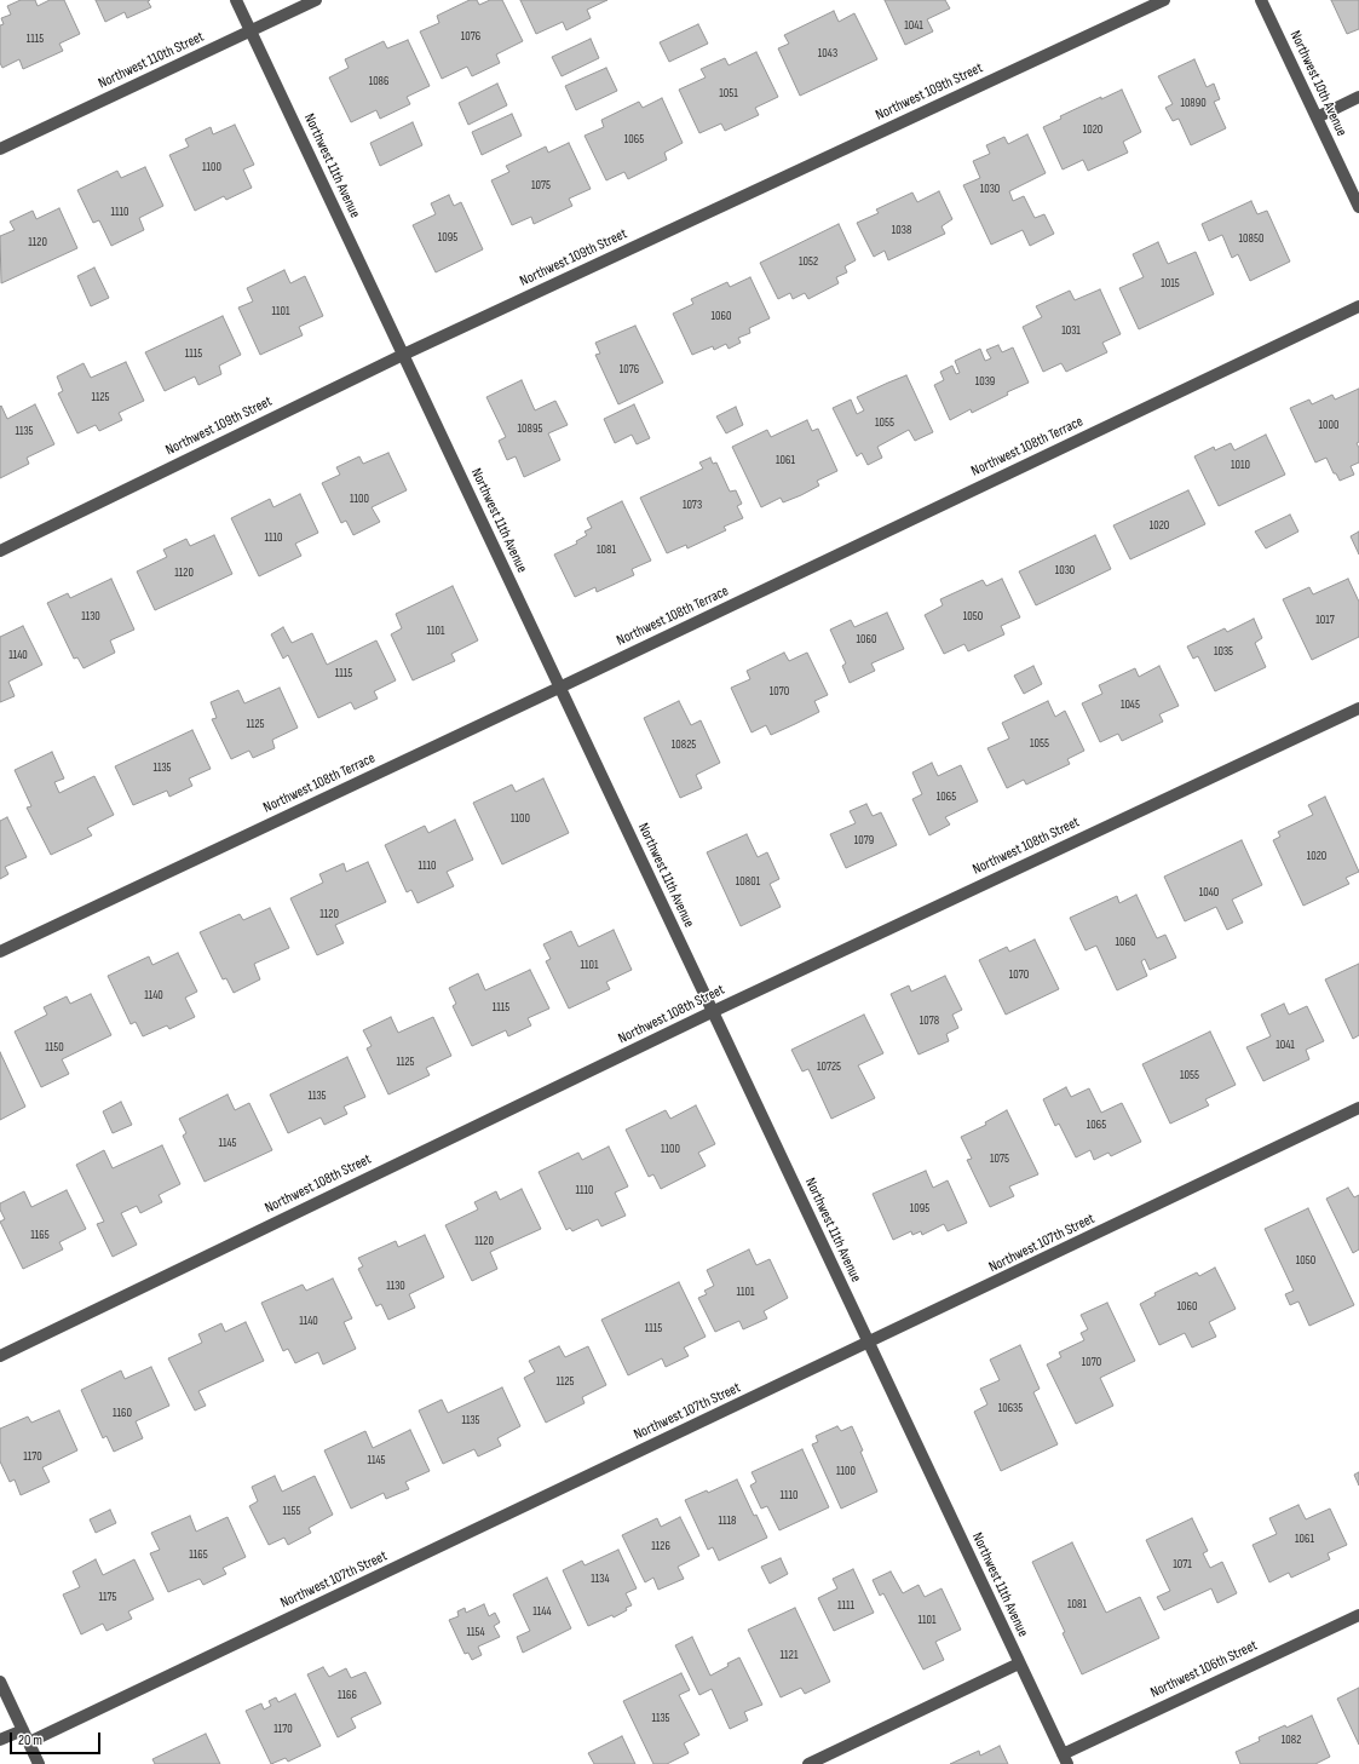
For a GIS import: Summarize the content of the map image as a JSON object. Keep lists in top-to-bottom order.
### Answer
{
  "streets": {
    "street": [
      "Northwest 110th Street",
      "Northwest 10th Avenue",
      "Northwest 109th Street",
      "Northwest 11th Avenue",
      "Northwest 108th Terrace",
      "Northwest 108th Street",
      "Northwest 107th Street",
      "Northwest 106th Street"
    ]
  },
  "crossings": [
    ["Northwest 110th Street", "Northwest 11th Avenue"],
    ["Northwest 109th Street", "Northwest 11th Avenue"],
    ["Northwest 11th Avenue", "Northwest 108th Terrace"],
    ["Northwest 11th Avenue", "Northwest 108th Street"],
    ["Northwest 11th Avenue", "Northwest 107th Street"],
    ["Northwest 11th Avenue", "Northwest 106th Street"]
  ],
  "house_numbers": [
    "1041",
    "1076",
    "1115",
    "1043",
    "1086",
    "1051",
    "10890",
    "1020",
    "1065",
    "1100",
    "1075",
    "1030",
    "1110",
    "1038",
    "1095",
    "10850",
    "1120",
    "1052",
    "1015",
    "1101",
    "1060",
    "1031",
    "1115",
    "1076",
    "1039",
    "1125",
    "1055",
    "1000",
    "10895",
    "1135",
    "1061",
    "1010",
    "1100",
    "1073",
    "1020",
    "1110",
    "1081",
    "1030",
    "1120",
    "1130",
    "1050",
    "1017",
    "1101",
    "1060",
    "1035",
    "1140",
    "1115",
    "1070",
    "1045",
    "1125",
    "1055",
    "10825",
    "1135",
    "1065",
    "1100",
    "1079",
    "1020",
    "1110",
    "10801",
    "1040",
    "1120",
    "1060",
    "1101",
    "1070",
    "1140",
    "1115",
    "1078",
    "1041",
    "1150",
    "1125",
    "10725",
    "1055",
    "1135",
    "1065",
    "1145",
    "1100",
    "1075",
    "1110",
    "1095",
    "1165",
    "1120",
    "1050",
    "1130",
    "1101",
    "1060",
    "1140",
    "1115",
    "1070",
    "1125",
    "10635",
    "1160",
    "1135",
    "1170",
    "1145",
    "1100",
    "1110",
    "1155",
    "1118",
    "1061",
    "1126",
    "1165",
    "1071",
    "1134",
    "1175",
    "1081",
    "1111",
    "1144",
    "1101",
    "1154",
    "1121",
    "1166",
    "1135",
    "1170",
    "1082"
  ],
  "scale_bar": "20 m"
}
